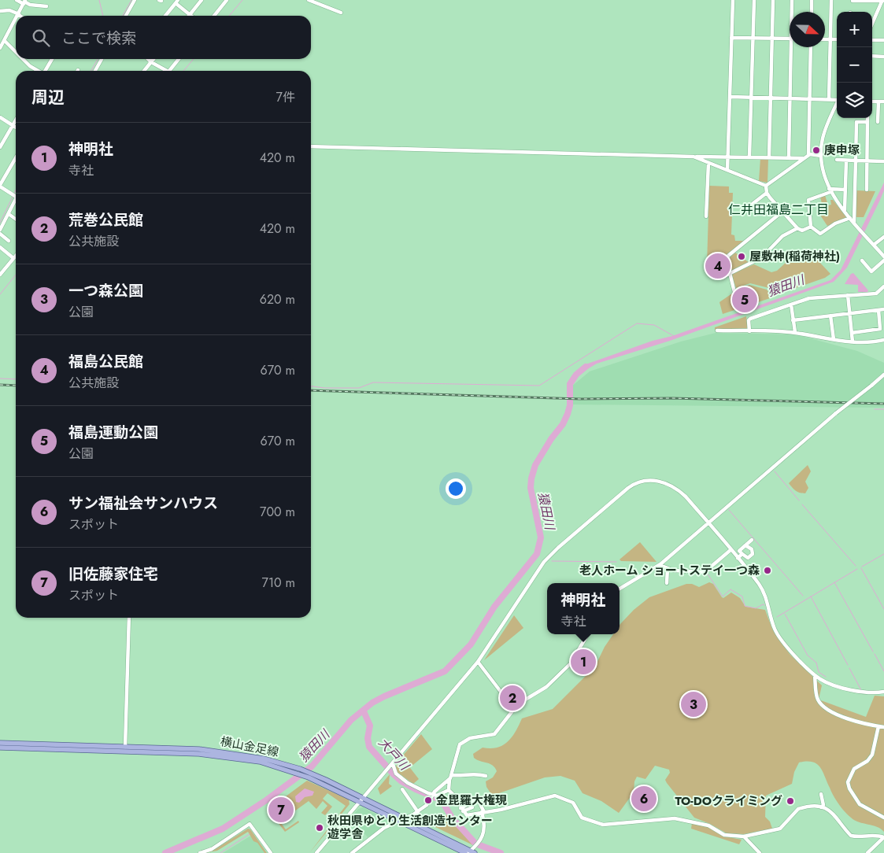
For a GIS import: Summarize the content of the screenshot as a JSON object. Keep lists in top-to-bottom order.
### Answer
{
  "streets": {
    "main road": ["横山金足線"]
  },
  "districts": ["仁井田福島二丁目"],
  "water": ["猿田川", "大戸川"],
  "places": [
    "庚申塚",
    "屋敷神(稲荷神社)",
    "老人ホーム ショートステイ一つ森",
    "金毘羅大権現",
    "TO-DOクライミング",
    "秋田県ゆとり生活創造センター 遊学舎"
  ],
  "north": "right",
  "page": {
    "map_buttons": ["+", "−"],
    "search": "ここで検索",
    "heading": ["周辺", "7件"],
    "list": [
      {
        "mark": "1",
        "name": "神明社",
        "note": "寺社",
        "value": "420 m"
      },
      {
        "mark": "2",
        "name": "荒巻公民館",
        "note": "公共施設",
        "value": "420 m"
      },
      {
        "mark": "3",
        "name": "一つ森公園",
        "note": "公園",
        "value": "620 m"
      },
      {
        "mark": "4",
        "name": "福島公民館",
        "note": "公共施設",
        "value": "670 m"
      },
      {
        "mark": "5",
        "name": "福島運動公園",
        "note": "公園",
        "value": "670 m"
      },
      {
        "mark": "6",
        "name": "サン福祉会サンハウス",
        "note": "スポット",
        "value": "700 m"
      },
      {
        "mark": "7",
        "name": "旧佐藤家住宅",
        "note": "スポット",
        "value": "710 m"
      }
    ],
    "pins": [
      "4",
      "5",
      "1",
      "2",
      "3",
      "6",
      "7"
    ],
    "popup": ["神明社", "寺社"]
  }
}
